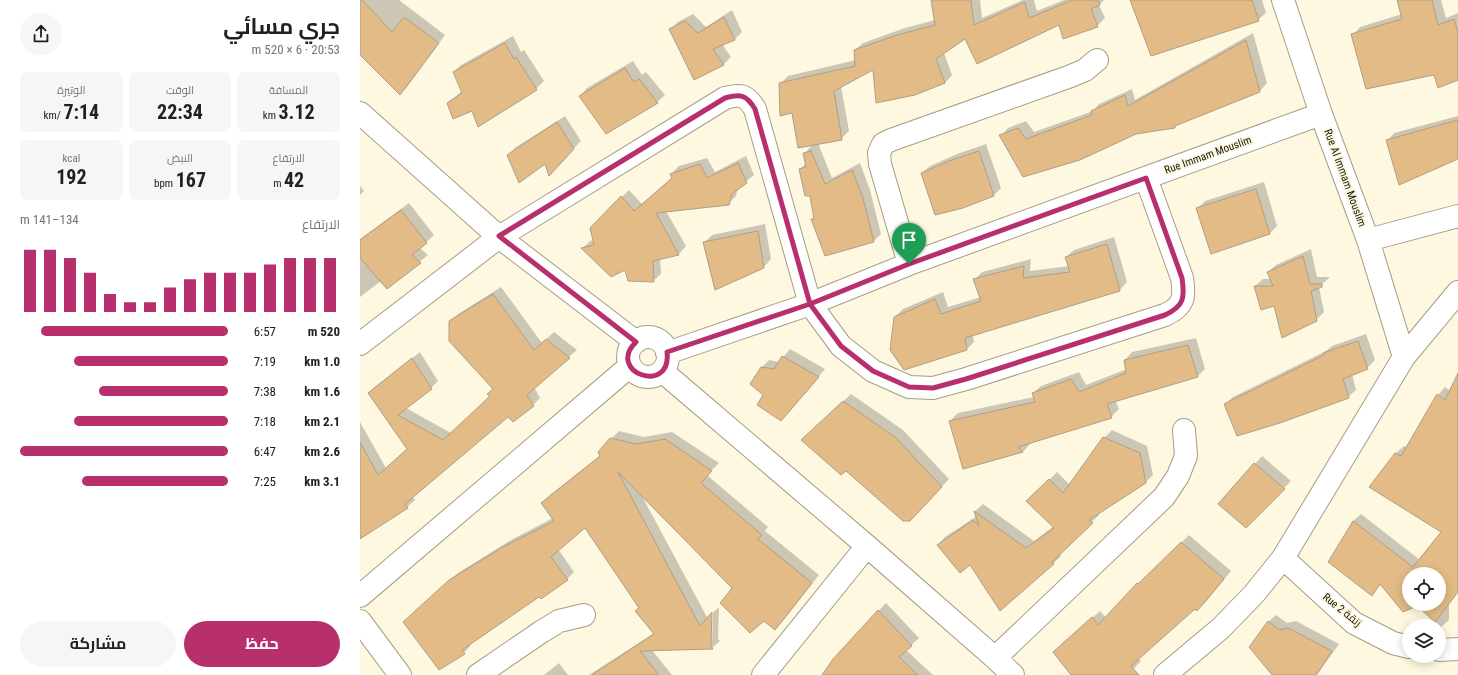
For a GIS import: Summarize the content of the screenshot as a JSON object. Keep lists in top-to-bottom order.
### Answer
{
  "streets": {
    "street": ["Rue Immam Mouslim", "Rue Al Immam Mouslim", "Rue 2 زنقة"]
  },
  "crossings": [
    ["Rue Immam Mouslim", "Rue Al Immam Mouslim"]
  ],
  "page": {
    "heading": ["جري مسائي", "20:53 · 6 × 520 m"],
    "stats": [
      ["المسافة", "3.12 km"],
      ["الوقت", "22:34"],
      ["الوتيرة", "7:14 /km"],
      ["الارتفاع", "42 m"],
      ["النبض", "167 bpm"],
      ["kcal", "192"]
    ],
    "chart": ["الارتفاع", "134–141 m"],
    "list": [
      {
        "name": "520 m",
        "note": "6:57"
      },
      {
        "name": "1.0 km",
        "note": "7:19"
      },
      {
        "name": "1.6 km",
        "note": "7:38"
      },
      {
        "name": "2.1 km",
        "note": "7:18"
      },
      {
        "name": "2.6 km",
        "note": "6:47"
      },
      {
        "name": "3.1 km",
        "note": "7:25"
      }
    ],
    "buttons": ["حفظ", "مشاركة"]
  }
}
